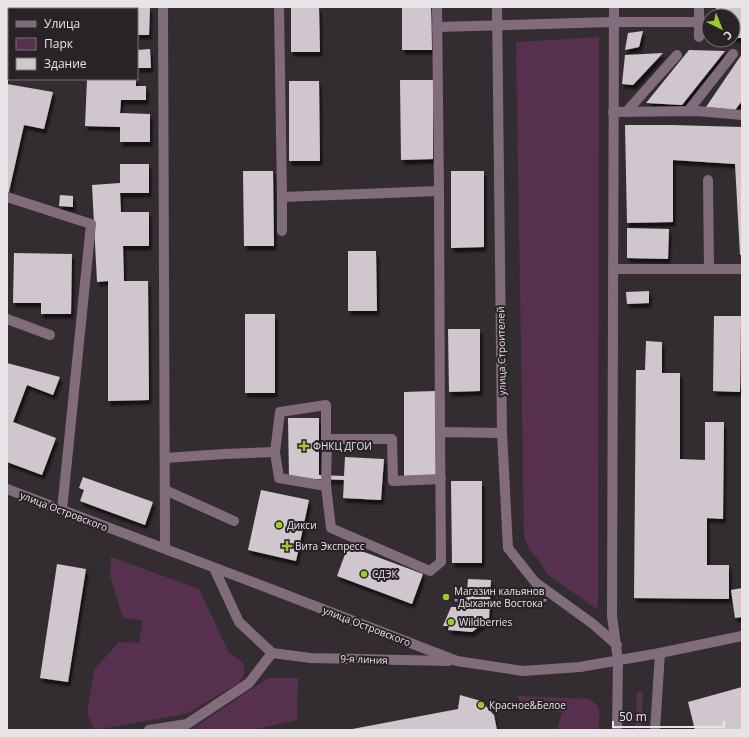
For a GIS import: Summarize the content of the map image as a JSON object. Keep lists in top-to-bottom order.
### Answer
{
  "streets": {
    "street": ["улица Строителей", "улица Островского", "9-я линия"]
  },
  "crossings": [
    ["улица Островского", "9-я линия"]
  ],
  "places": {
    "health": ["ФНКЦ ДГОИ", "Вита Экспресс"],
    "other": [
      "Дикси",
      "СДЭК",
      "Магазин кальянов \"Дыхание Востока\"",
      "Wildberries",
      "Красное&Белое"
    ]
  },
  "legend": ["Улица", "Парк", "Здание"],
  "scale_bar": "50 m",
  "north": "bottom right"
}
